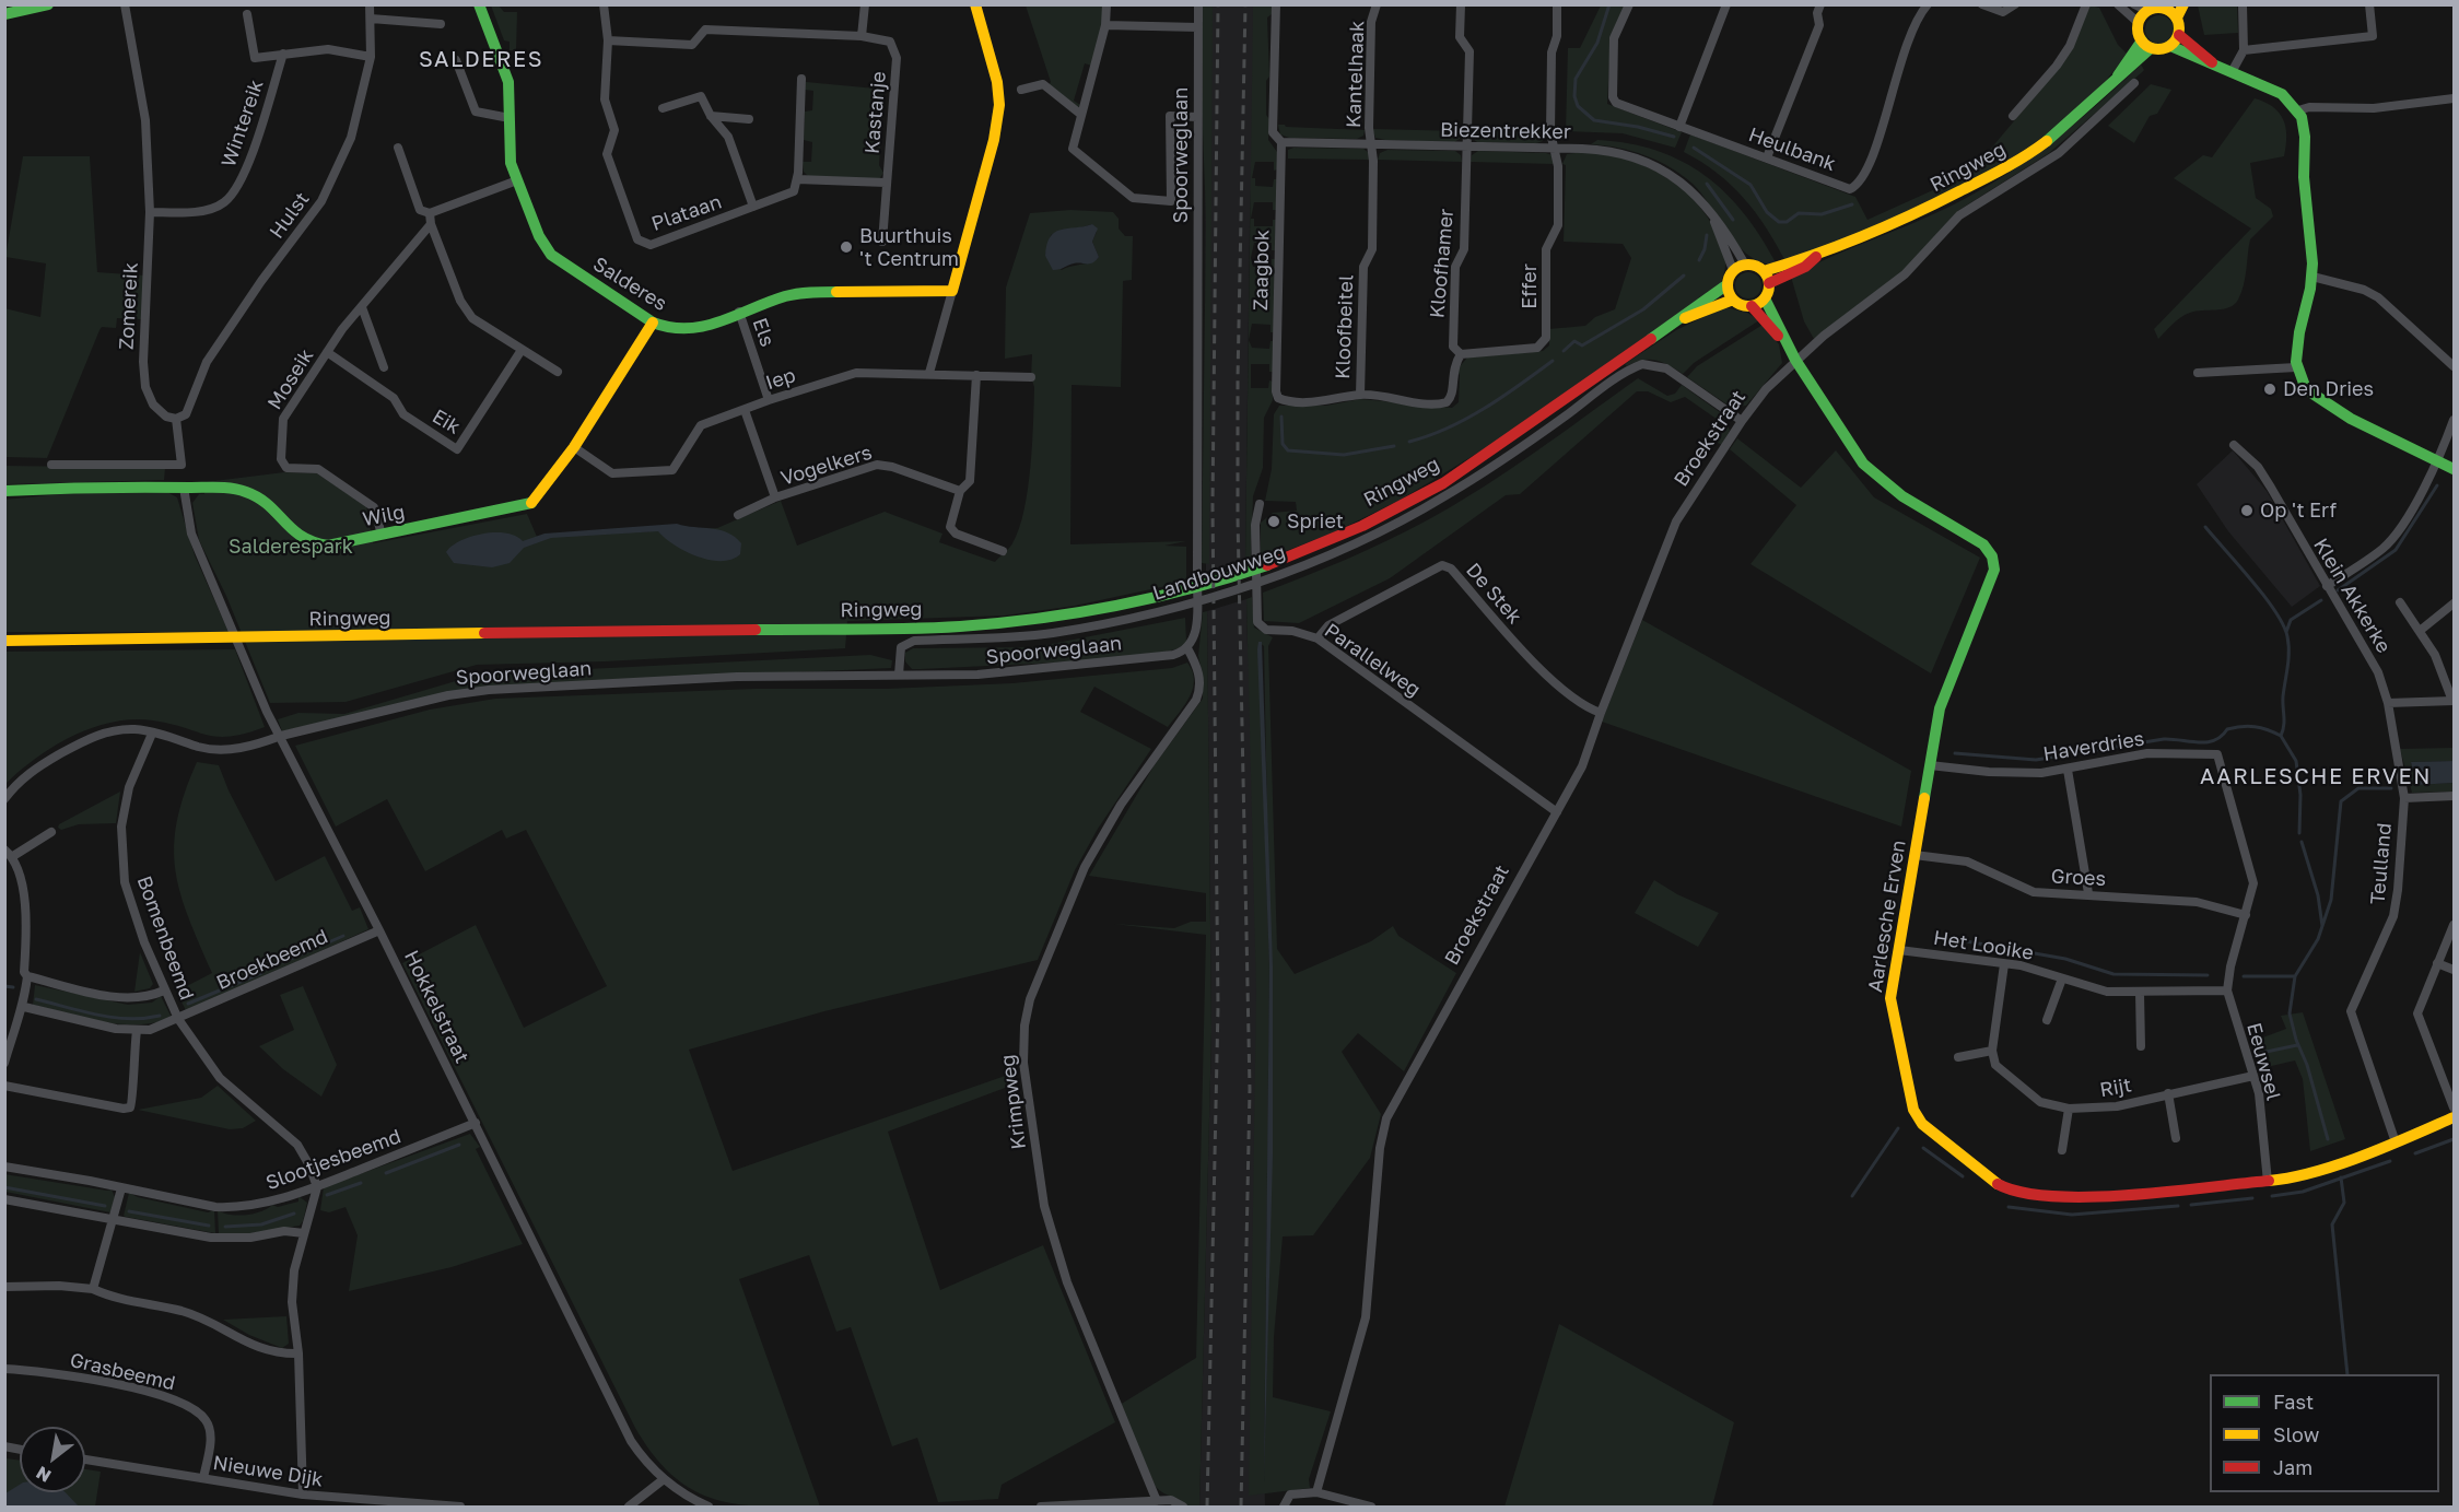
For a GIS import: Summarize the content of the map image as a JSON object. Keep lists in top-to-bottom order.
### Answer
{
  "streets": {
    "street": [
      "Kantelhaak",
      "Kastanje",
      "Wintereik",
      "Biezentrekker",
      "Heulbank",
      "Spoorweglaan",
      "Ringweg",
      "Plataan",
      "Hulst",
      "Kloofhamer",
      "Zaagbok",
      "Salderes",
      "Effer",
      "Zomereik",
      "Kloofbeitel",
      "Els",
      "Moseik",
      "Iep",
      "Eik",
      "Broekstraat",
      "Vogelkers",
      "Wilg",
      "Landbouwweg",
      "De Stek",
      "Klein Akkerke",
      "Parallelweg",
      "Haverdries",
      "Teulland",
      "Groes",
      "Aarlesche Erven",
      "Bomenbeemd",
      "Het Looike",
      "Broekbeemd",
      "Hokkelstraat",
      "Eeuwsel",
      "Rijt",
      "Krimpweg",
      "Slootjesbeemd",
      "Grasbeemd",
      "Nieuwe Dijk"
    ]
  },
  "crossings": [
    ["Kantelhaak", "Biezentrekker"],
    ["Kantelhaak", "Kloofbeitel"],
    ["Kastanje", "Plataan"],
    ["Wintereik", "Hulst"],
    ["Wintereik", "Zomereik"],
    ["Biezentrekker", "Ringweg"],
    ["Biezentrekker", "Kloofhamer"],
    ["Biezentrekker", "Zaagbok"],
    ["Biezentrekker", "Effer"],
    ["Biezentrekker", "Kloofbeitel"],
    ["Spoorweglaan", "Landbouwweg"],
    ["Spoorweglaan", "Bomenbeemd"],
    ["Spoorweglaan", "Hokkelstraat"],
    ["Spoorweglaan", "Krimpweg"],
    ["Hulst", "Zomereik"],
    ["Kloofhamer", "Zaagbok"],
    ["Kloofhamer", "Effer"],
    ["Kloofhamer", "Kloofbeitel"],
    ["Salderes", "Els"],
    ["Salderes", "Wilg"],
    ["Els", "Iep"],
    ["Moseik", "Eik"],
    ["Moseik", "Wilg"],
    ["Iep", "Wilg"],
    ["Broekstraat", "Landbouwweg"],
    ["Broekstraat", "De Stek"],
    ["Broekstraat", "Parallelweg"],
    ["Broekstraat", "Aarlesche Erven"],
    ["Wilg", "Hokkelstraat"],
    ["De Stek", "Parallelweg"],
    ["Klein Akkerke", "Teulland"],
    ["Haverdries", "Groes"],
    ["Haverdries", "Aarlesche Erven"],
    ["Haverdries", "Het Looike"],
    ["Haverdries", "Eeuwsel"],
    ["Teulland", "Aarlesche Erven"],
    ["Groes", "Aarlesche Erven"],
    ["Aarlesche Erven", "Het Looike"],
    ["Aarlesche Erven", "Eeuwsel"],
    ["Bomenbeemd", "Broekbeemd"],
    ["Bomenbeemd", "Slootjesbeemd"],
    ["Het Looike", "Eeuwsel"],
    ["Broekbeemd", "Hokkelstraat"],
    ["Hokkelstraat", "Slootjesbeemd"],
    ["Eeuwsel", "Rijt"],
    ["Grasbeemd", "Nieuwe Dijk"]
  ],
  "districts": ["SALDERES", "AARLESCHE ERVEN"],
  "parks": ["Salderespark"],
  "places": [
    "Buurthuis 't Centrum",
    "Den Dries",
    "Op 't Erf",
    "Spriet"
  ],
  "legend": ["Fast", "Slow", "Jam"],
  "north": "bottom left"
}
